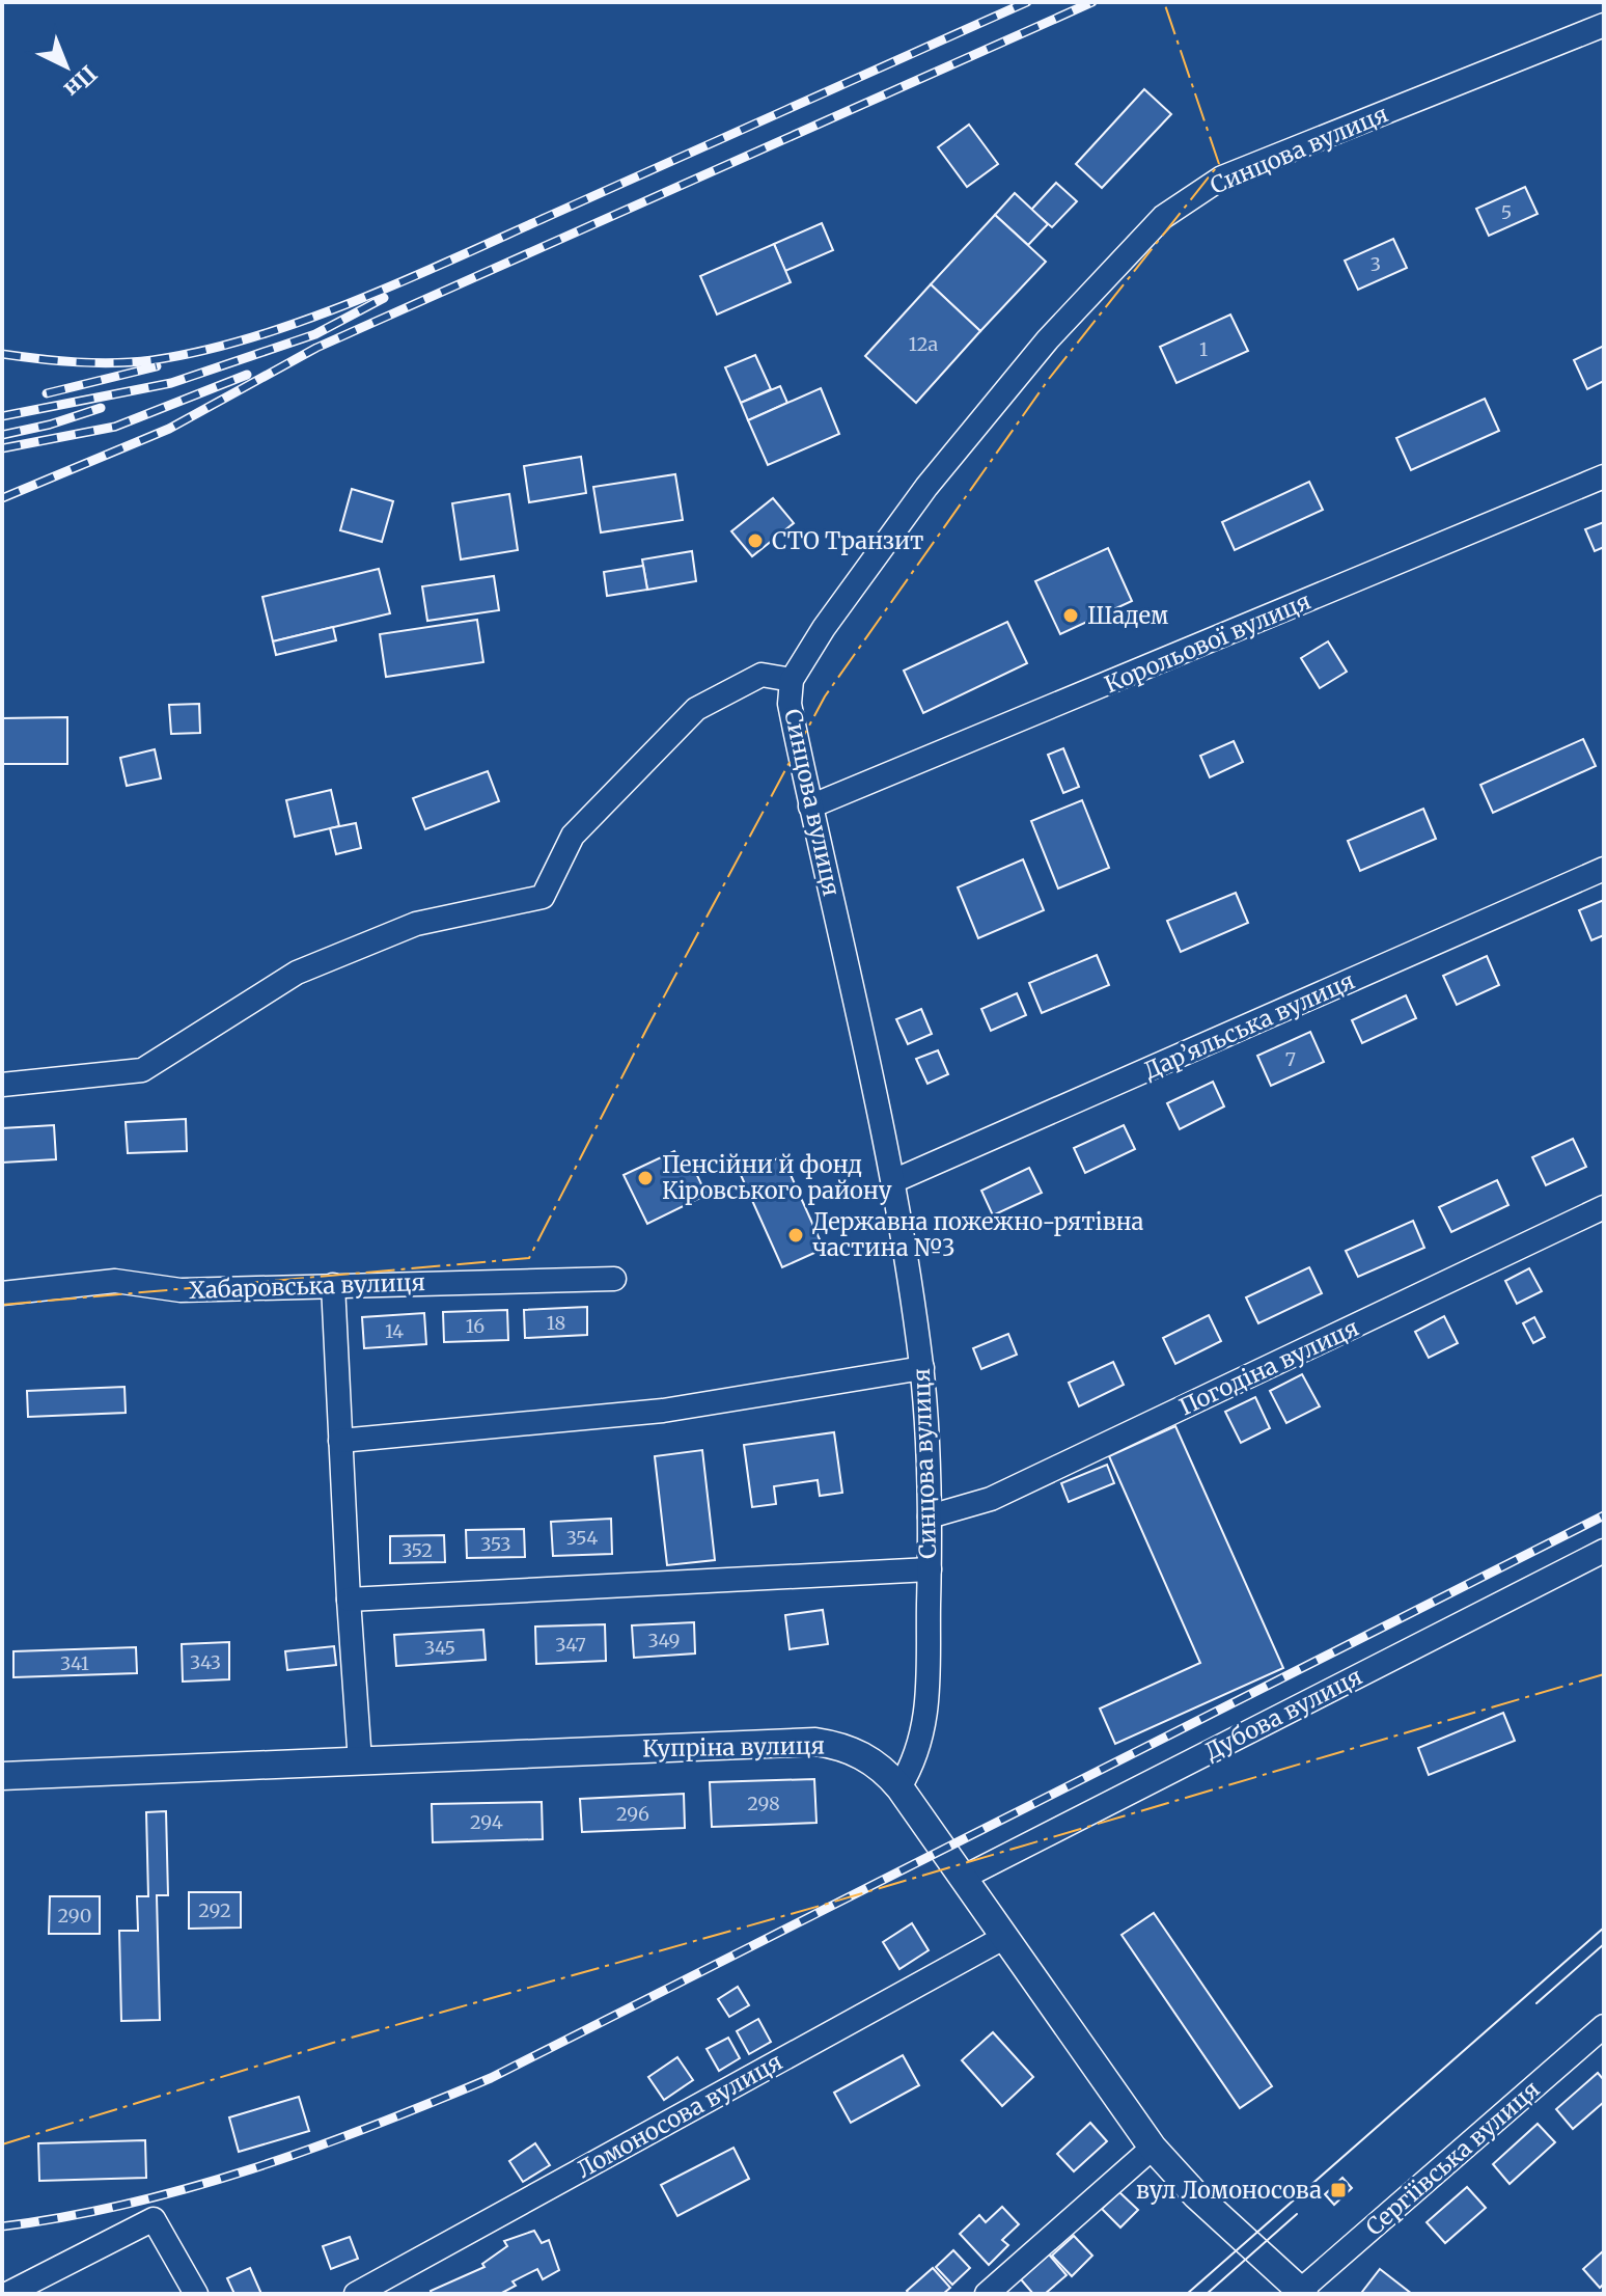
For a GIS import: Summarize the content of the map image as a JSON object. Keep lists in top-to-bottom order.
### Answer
{
  "streets": {
    "main road": ["Купріна вулиця"],
    "street": [
      "Синцова вулиця",
      "Корольової вулиця",
      "Дар’яльська вулиця",
      "Хабаровська вулиця",
      "Погодіна вулиця",
      "Дубова вулиця",
      "Ломоносова вулиця",
      "Сергіївська вулиця"
    ]
  },
  "crossings": [
    ["Синцова вулиця", "Корольової вулиця"],
    ["Синцова вулиця", "Дар’яльська вулиця"],
    ["Синцова вулиця", "Погодіна вулиця"],
    ["Синцова вулиця", "Купріна вулиця"],
    ["Дубова вулиця", "Купріна вулиця"],
    ["Купріна вулиця", "Ломоносова вулиця"],
    ["Купріна вулиця", "Сергіївська вулиця"]
  ],
  "places": {
    "other": [
      "СТО Транзит",
      "Шадем",
      "Пенсійни й фонд Кіровського району",
      "Державна пожежно-рятівна частина №3"
    ],
    "transit": ["вул Ломоносова"]
  },
  "house_numbers": [
    "5",
    "3",
    "12а",
    "1",
    "7",
    "18",
    "16",
    "14",
    "354",
    "353",
    "352",
    "349",
    "347",
    "345",
    "343",
    "341",
    "298",
    "296",
    "294",
    "292",
    "290"
  ],
  "north": "bottom right"
}
